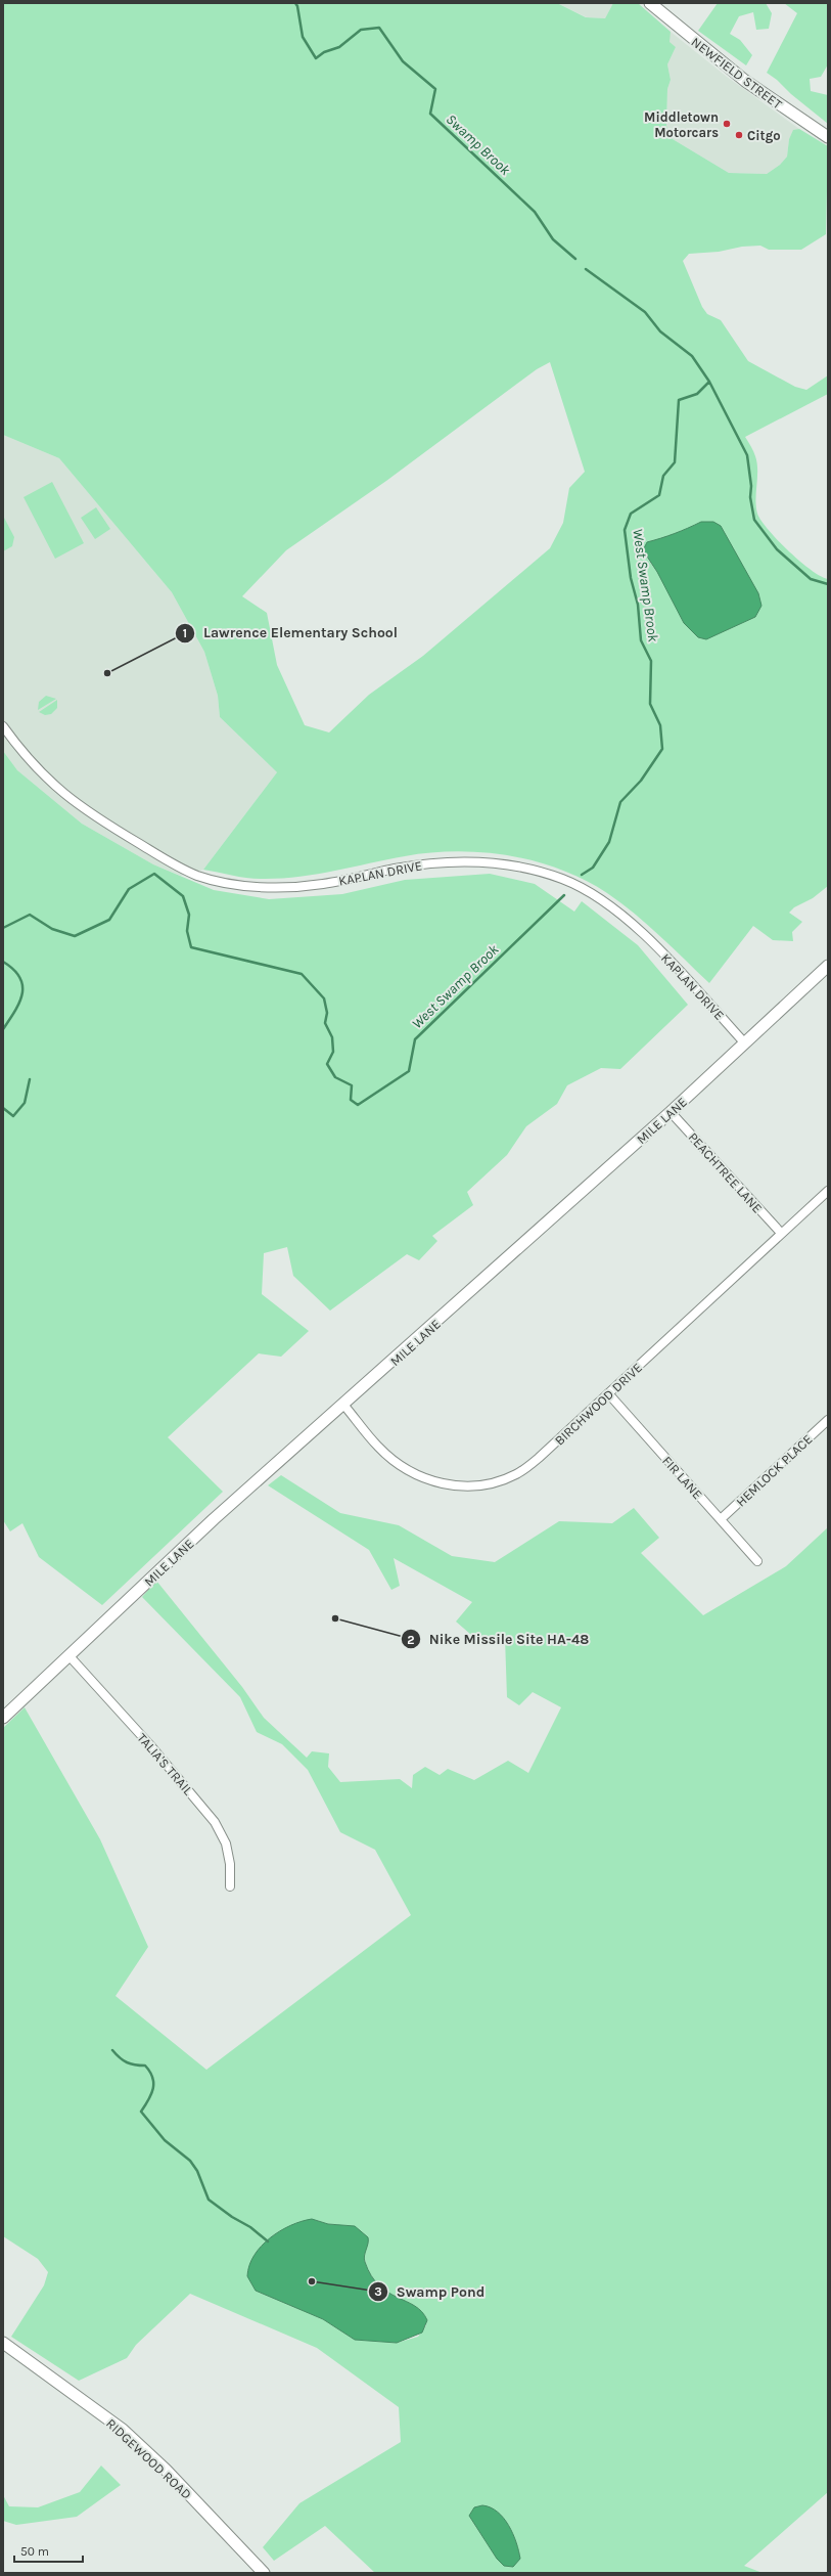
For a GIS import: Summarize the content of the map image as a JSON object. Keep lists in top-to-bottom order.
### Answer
{
  "streets": {
    "street": [
      "NEWFIELD STREET",
      "KAPLAN DRIVE",
      "MILE LANE",
      "PEACHTREE LANE",
      "BIRCHWOOD DRIVE",
      "HEMLOCK PLACE",
      "FIR LANE",
      "TALIA'S TRAIL",
      "RIDGEWOOD ROAD"
    ]
  },
  "crossings": [
    ["KAPLAN DRIVE", "MILE LANE"],
    ["MILE LANE", "PEACHTREE LANE"],
    ["MILE LANE", "BIRCHWOOD DRIVE"],
    ["MILE LANE", "TALIA'S TRAIL"],
    ["PEACHTREE LANE", "BIRCHWOOD DRIVE"],
    ["BIRCHWOOD DRIVE", "FIR LANE"],
    ["HEMLOCK PLACE", "FIR LANE"]
  ],
  "water": ["Swamp Brook", "West Swamp Brook"],
  "places": [
    "Middletown Motorcars",
    "Citgo",
    "Lawrence Elementary School",
    "Nike Missile Site HA-48",
    "Swamp Pond"
  ],
  "scale_bar": "50 m"
}
